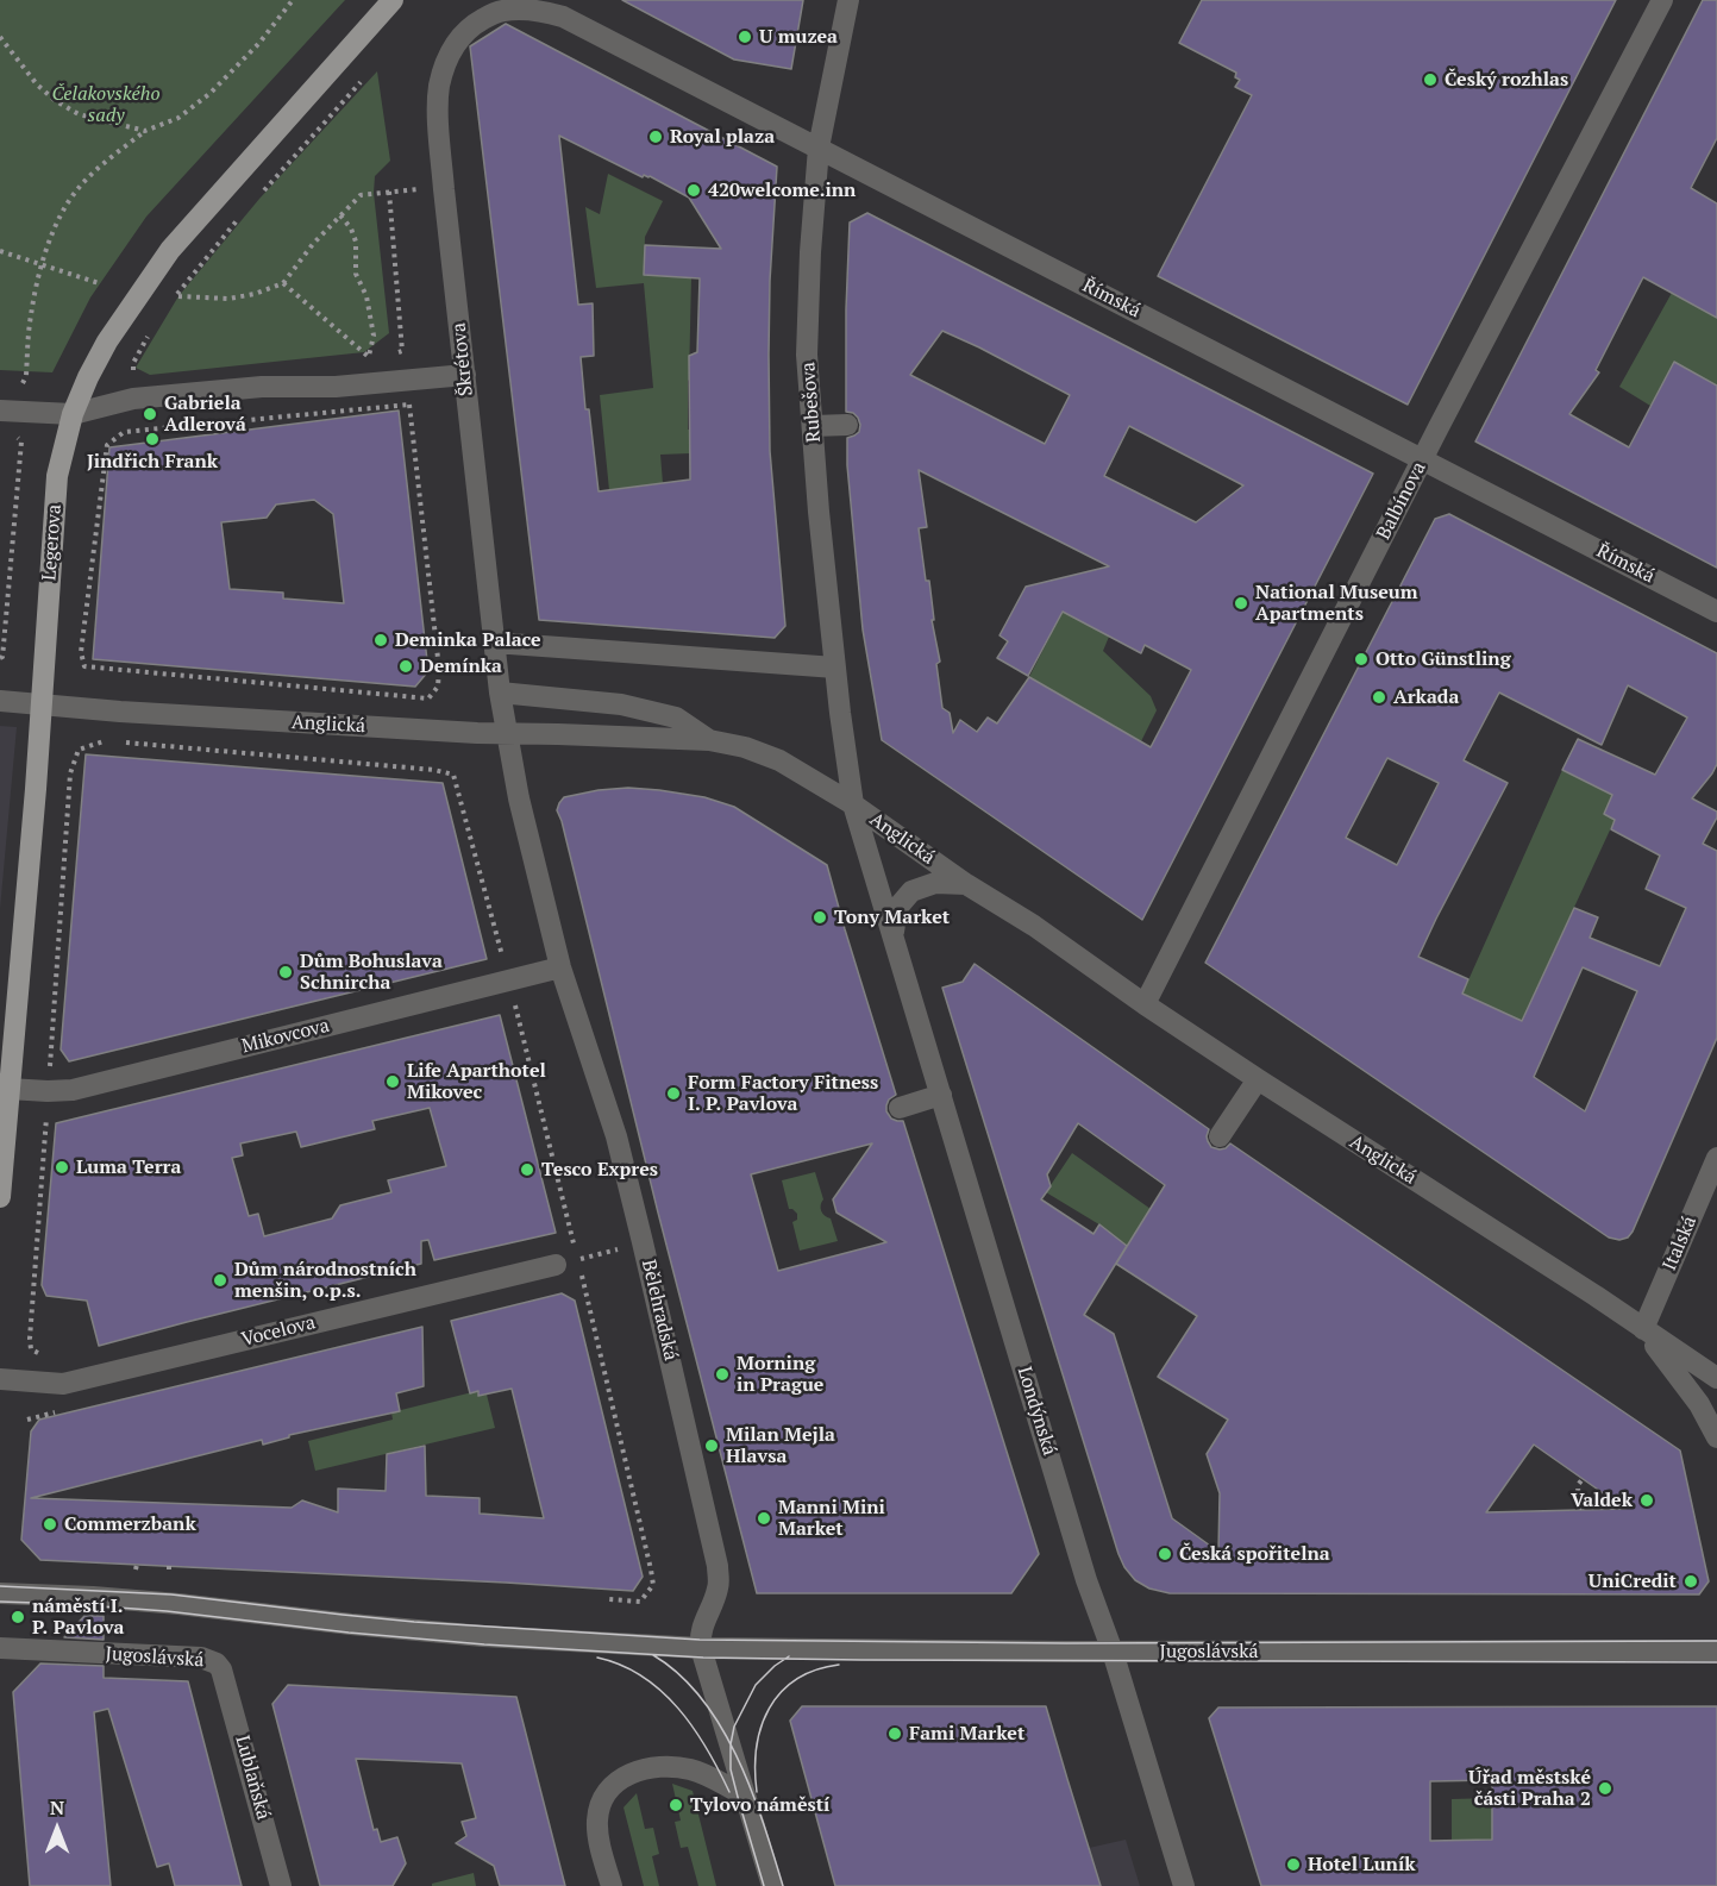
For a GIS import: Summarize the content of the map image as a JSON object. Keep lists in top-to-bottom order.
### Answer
{
  "streets": {
    "main road": ["Legerova"],
    "street": [
      "Římská",
      "Škrétova",
      "Rubešova",
      "Balbínova",
      "Anglická",
      "Mikovcova",
      "Italská",
      "Bělehradská",
      "Vocelova",
      "Londýnská",
      "Jugoslávská",
      "Lublaňská"
    ]
  },
  "crossings": [
    ["Římská", "Škrétova"],
    ["Římská", "Rubešova"],
    ["Římská", "Balbínova"],
    ["Škrétova", "Anglická"],
    ["Škrétova", "Bělehradská"],
    ["Rubešova", "Anglická"],
    ["Rubešova", "Londýnská"],
    ["Balbínova", "Anglická"],
    ["Legerova", "Anglická"],
    ["Legerova", "Mikovcova"],
    ["Anglická", "Italská"],
    ["Anglická", "Bělehradská"],
    ["Anglická", "Londýnská"],
    ["Mikovcova", "Bělehradská"],
    ["Bělehradská", "Jugoslávská"],
    ["Londýnská", "Jugoslávská"],
    ["Jugoslávská", "Lublaňská"]
  ],
  "parks": ["Čelakovského sady"],
  "places": [
    "U muzea",
    "Český rozhlas",
    "Royal plaza",
    "420welcome.inn",
    "Gabriela Adlerová",
    "Jindřich Frank",
    "National Museum Apartments",
    "Deminka Palace",
    "Otto Günstling",
    "Demínka",
    "Arkada",
    "Tony Market",
    "Dům Bohuslava Schnircha",
    "Life Aparthotel Mikovec",
    "Form Factory Fitness I. P. Pavlova",
    "Luma Terra",
    "Tesco Expres",
    "Dům národnostních menšin, o.p.s.",
    "Morning in Prague",
    "Milan Mejla Hlavsa",
    "Valdek",
    "Manni Mini Market",
    "Commerzbank",
    "Česká spořitelna",
    "UniCredit",
    "náměstí I. P. Pavlova",
    "Fami Market",
    "Úřad městské části Praha 2",
    "Tylovo náměstí",
    "Hotel Luník"
  ],
  "north": "top"
}
